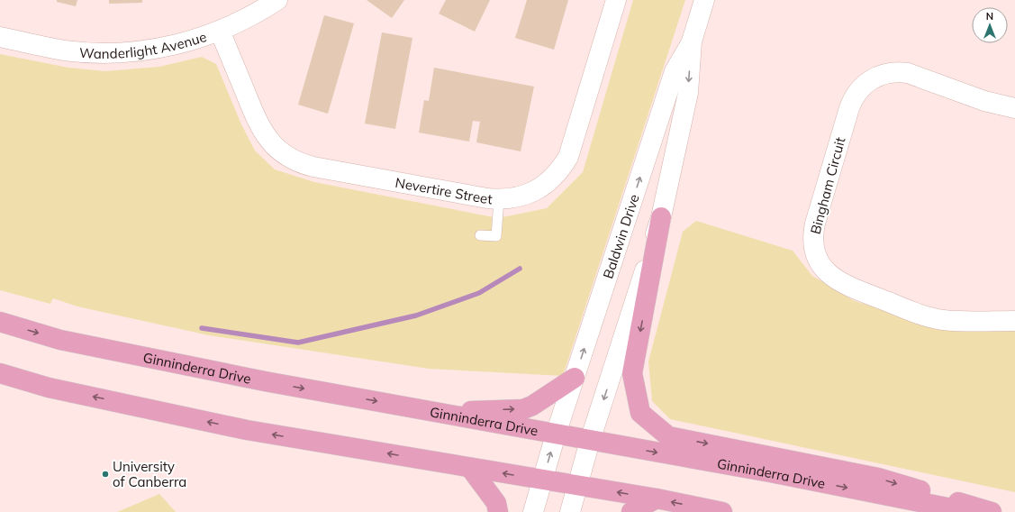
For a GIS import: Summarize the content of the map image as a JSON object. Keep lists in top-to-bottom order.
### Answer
{
  "streets": {
    "main road": ["Ginninderra Drive"],
    "street": [
      "Wanderlight Avenue",
      "Bingham Circuit",
      "Nevertire Street",
      "Baldwin Drive"
    ]
  },
  "crossings": [
    ["Wanderlight Avenue", "Nevertire Street"],
    ["Baldwin Drive", "Ginninderra Drive"]
  ],
  "places": ["University of Canberra"],
  "north": "top"
}
